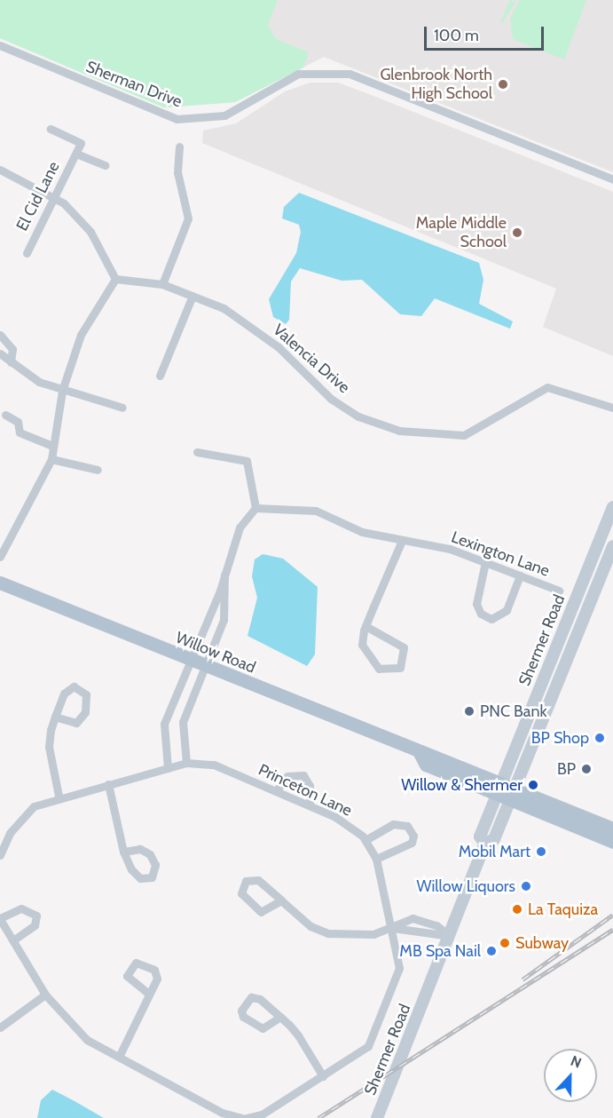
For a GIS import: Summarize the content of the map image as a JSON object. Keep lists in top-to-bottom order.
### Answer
{
  "streets": {
    "main road": ["Shermer Road", "Willow Road"],
    "street": [
      "Sherman Drive",
      "El Cid Lane",
      "Valencia Drive",
      "Lexington Lane",
      "Princeton Lane"
    ]
  },
  "crossings": [
    ["Shermer Road", "Willow Road"]
  ],
  "places": [
    "Glenbrook North High School",
    "Maple Middle School",
    "PNC Bank",
    "BP Shop",
    "BP",
    "Willow & Shermer",
    "Mobil Mart",
    "Willow Liquors",
    "La Taquiza",
    "Subway",
    "MB Spa Nail"
  ],
  "scale_bar": "100 m",
  "north": "top"
}
